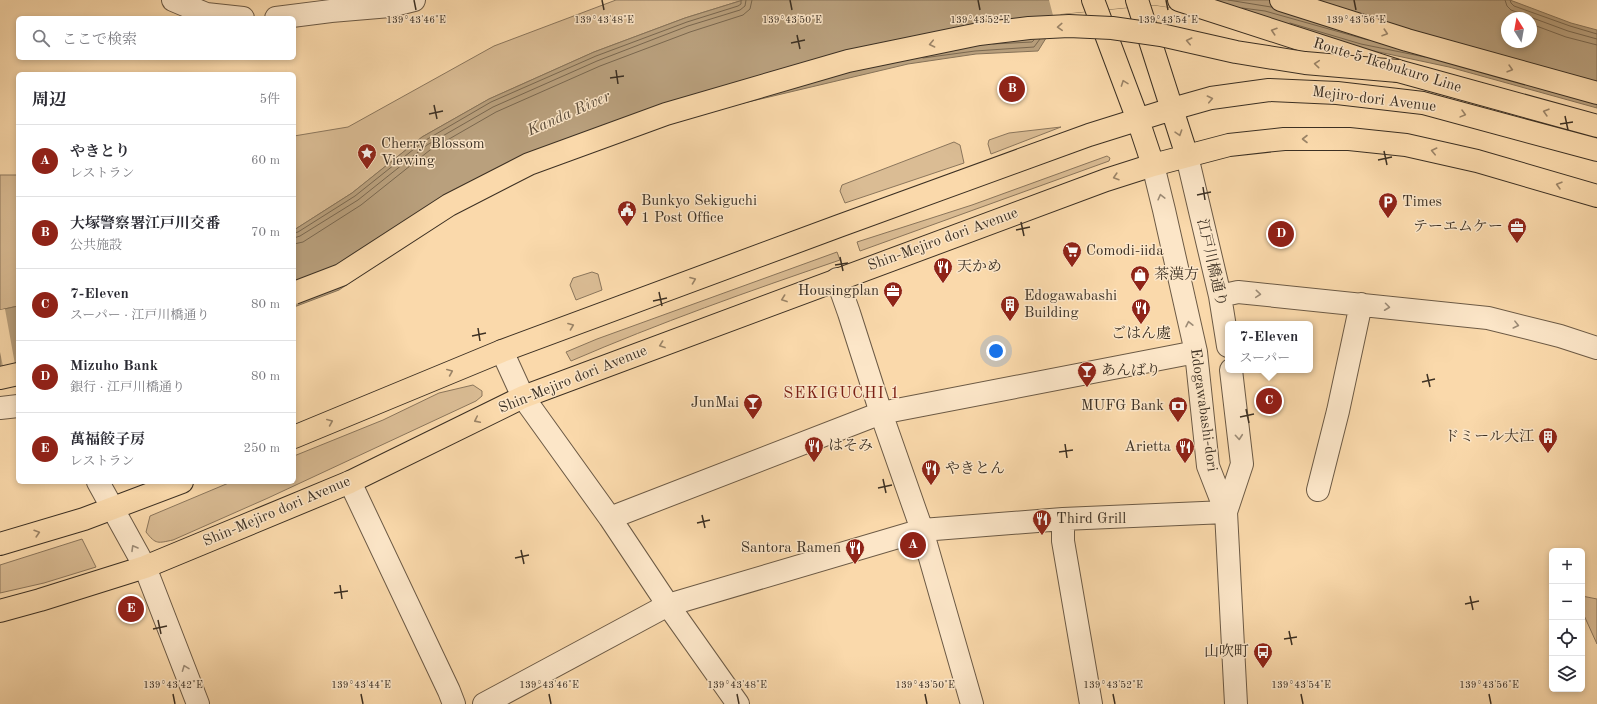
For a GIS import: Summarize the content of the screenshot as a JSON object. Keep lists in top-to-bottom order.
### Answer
{
  "streets": {
    "main road": ["Route 5 Ikebukuro Line", "Mejiro-dori Avenue", "Shin-Mejiro dori Avenue"],
    "street": ["江戸川橋通り", "Edogawabashi-dori"]
  },
  "crossings": [
    ["Shin-Mejiro dori Avenue", "Edogawabashi-dori"]
  ],
  "one_way": ["Edogawabashi-dori"],
  "districts": ["SEKIGUCHI 1"],
  "water": ["Kanda River"],
  "places": {
    "place": ["Cherry Blossom Viewing"],
    "parking": ["Times"],
    "public building": ["Bunkyo Sekiguchi 1 Post Office"],
    "office": ["テーエムケー", "Housingplan"],
    "supermarket": ["Comodi-iida"],
    "restaurant": [
      "天かめ",
      "ごはん處",
      "はそみ",
      "Arietta",
      "やきとん",
      "Third Grill",
      "Santora Ramen"
    ],
    "shop": ["茶漢方"],
    "building": ["Edogawabashi Building", "ドミール大江"],
    "bar": ["あんばり", "JunMai"],
    "bank": ["MUFG Bank"],
    "bus stop": ["山吹町"]
  },
  "north": "top",
  "page": {
    "search": "ここで検索",
    "heading": ["周辺", "5件"],
    "pins": [
      "B",
      "D",
      "C",
      "A",
      "E"
    ],
    "list": [
      {
        "mark": "A",
        "name": "やきとり",
        "note": "レストラン",
        "value": "60 m"
      },
      {
        "mark": "B",
        "name": "大塚警察署江戸川交番",
        "note": "公共施設",
        "value": "70 m"
      },
      {
        "mark": "C",
        "name": "7-Eleven",
        "note": "スーパー · 江戸川橋通り",
        "value": "80 m"
      },
      {
        "mark": "D",
        "name": "Mizuho Bank",
        "note": "銀行 · 江戸川橋通り",
        "value": "80 m"
      },
      {
        "mark": "E",
        "name": "萬福餃子房",
        "note": "レストラン",
        "value": "250 m"
      }
    ],
    "popup": ["7-Eleven", "スーパー"],
    "map_buttons": ["+", "−"]
  },
  "coordinates": [
    "139°43'46\"E",
    "139°43'48\"E",
    "139°43'50\"E",
    "139°43'52\"E",
    "139°43'54\"E",
    "139°43'56\"E",
    "139°43'42\"E",
    "139°43'44\"E"
  ]
}
